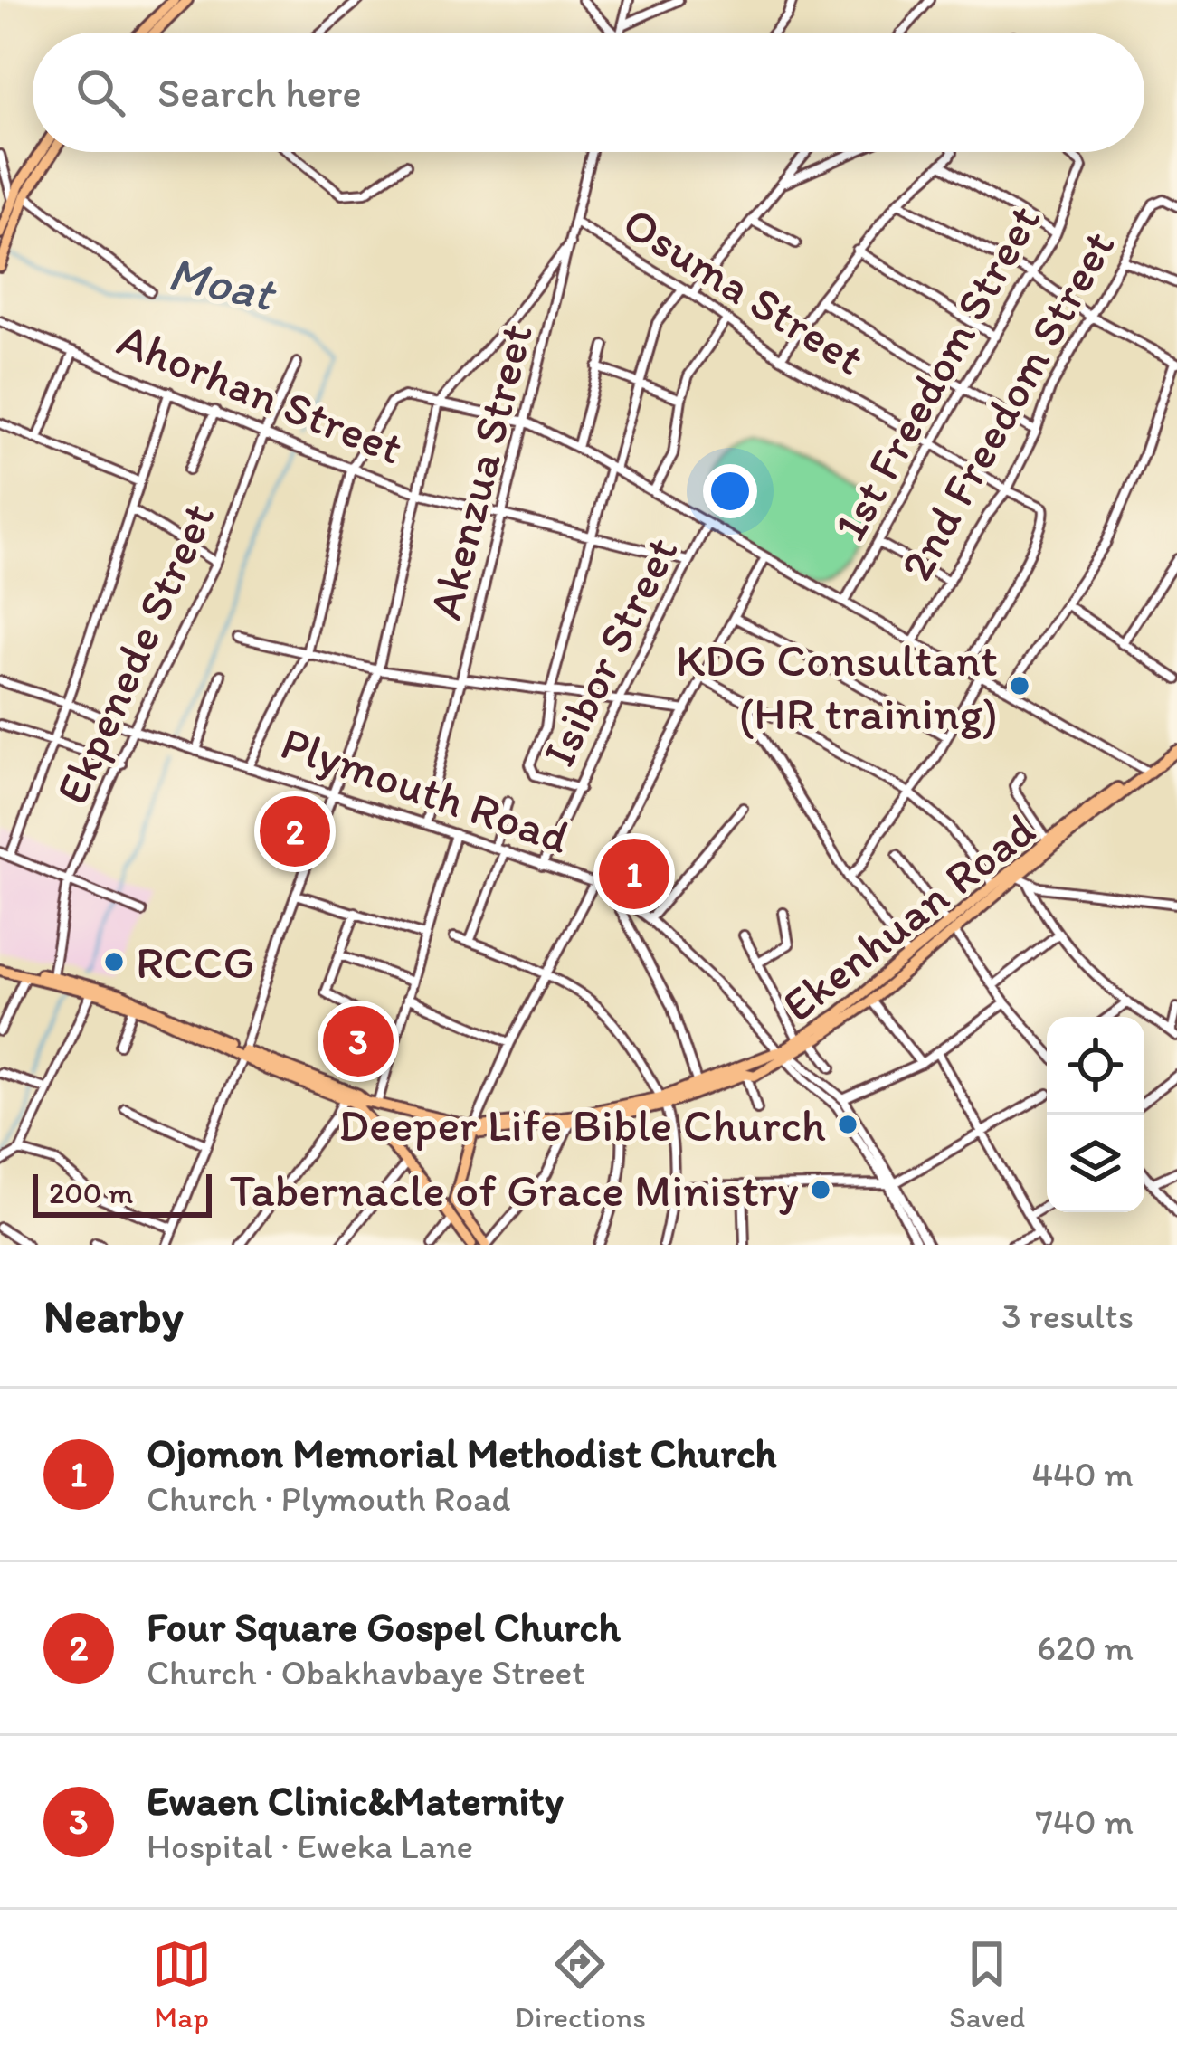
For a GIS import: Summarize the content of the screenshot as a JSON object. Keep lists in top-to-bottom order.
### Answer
{
  "streets": {
    "main road": ["Ekenhuan Road"],
    "street": [
      "Osuma Street",
      "1st Freedom Street",
      "Ahorhan Street",
      "2nd Freedom Street",
      "Akenzua Street",
      "Isibor Street",
      "Ekpenede Street",
      "Plymouth Road"
    ]
  },
  "crossings": [
    ["Osuma Street", "1st Freedom Street"],
    ["Osuma Street", "2nd Freedom Street"],
    ["Osuma Street", "Akenzua Street"],
    ["Ahorhan Street", "Akenzua Street"],
    ["Ahorhan Street", "Isibor Street"],
    ["Ahorhan Street", "Ekpenede Street"],
    ["Akenzua Street", "Plymouth Road"],
    ["Isibor Street", "Plymouth Road"],
    ["Ekpenede Street", "Plymouth Road"],
    ["Plymouth Road", "Ekenhuan Road"]
  ],
  "water": ["Moat"],
  "places": [
    "KDG Consultant (HR training)",
    "RCCG",
    "Deeper Life Bible Church",
    "Tabernacle of Grace Ministry"
  ],
  "scale_bar": "200 m",
  "page": {
    "search": "Search here",
    "pins": ["2", "1", "3"],
    "scale": "200 m",
    "heading": ["Nearby", "3 results"],
    "list": [
      {
        "mark": "1",
        "name": "Ojomon Memorial Methodist Church",
        "note": "Church · Plymouth Road",
        "value": "440 m"
      },
      {
        "mark": "2",
        "name": "Four Square Gospel Church",
        "note": "Church · Obakhavbaye Street",
        "value": "620 m"
      },
      {
        "mark": "3",
        "name": "Ewaen Clinic&Maternity",
        "note": "Hospital · Eweka Lane",
        "value": "740 m"
      }
    ],
    "nav": ["Map", "Directions", "Saved"]
  }
}
